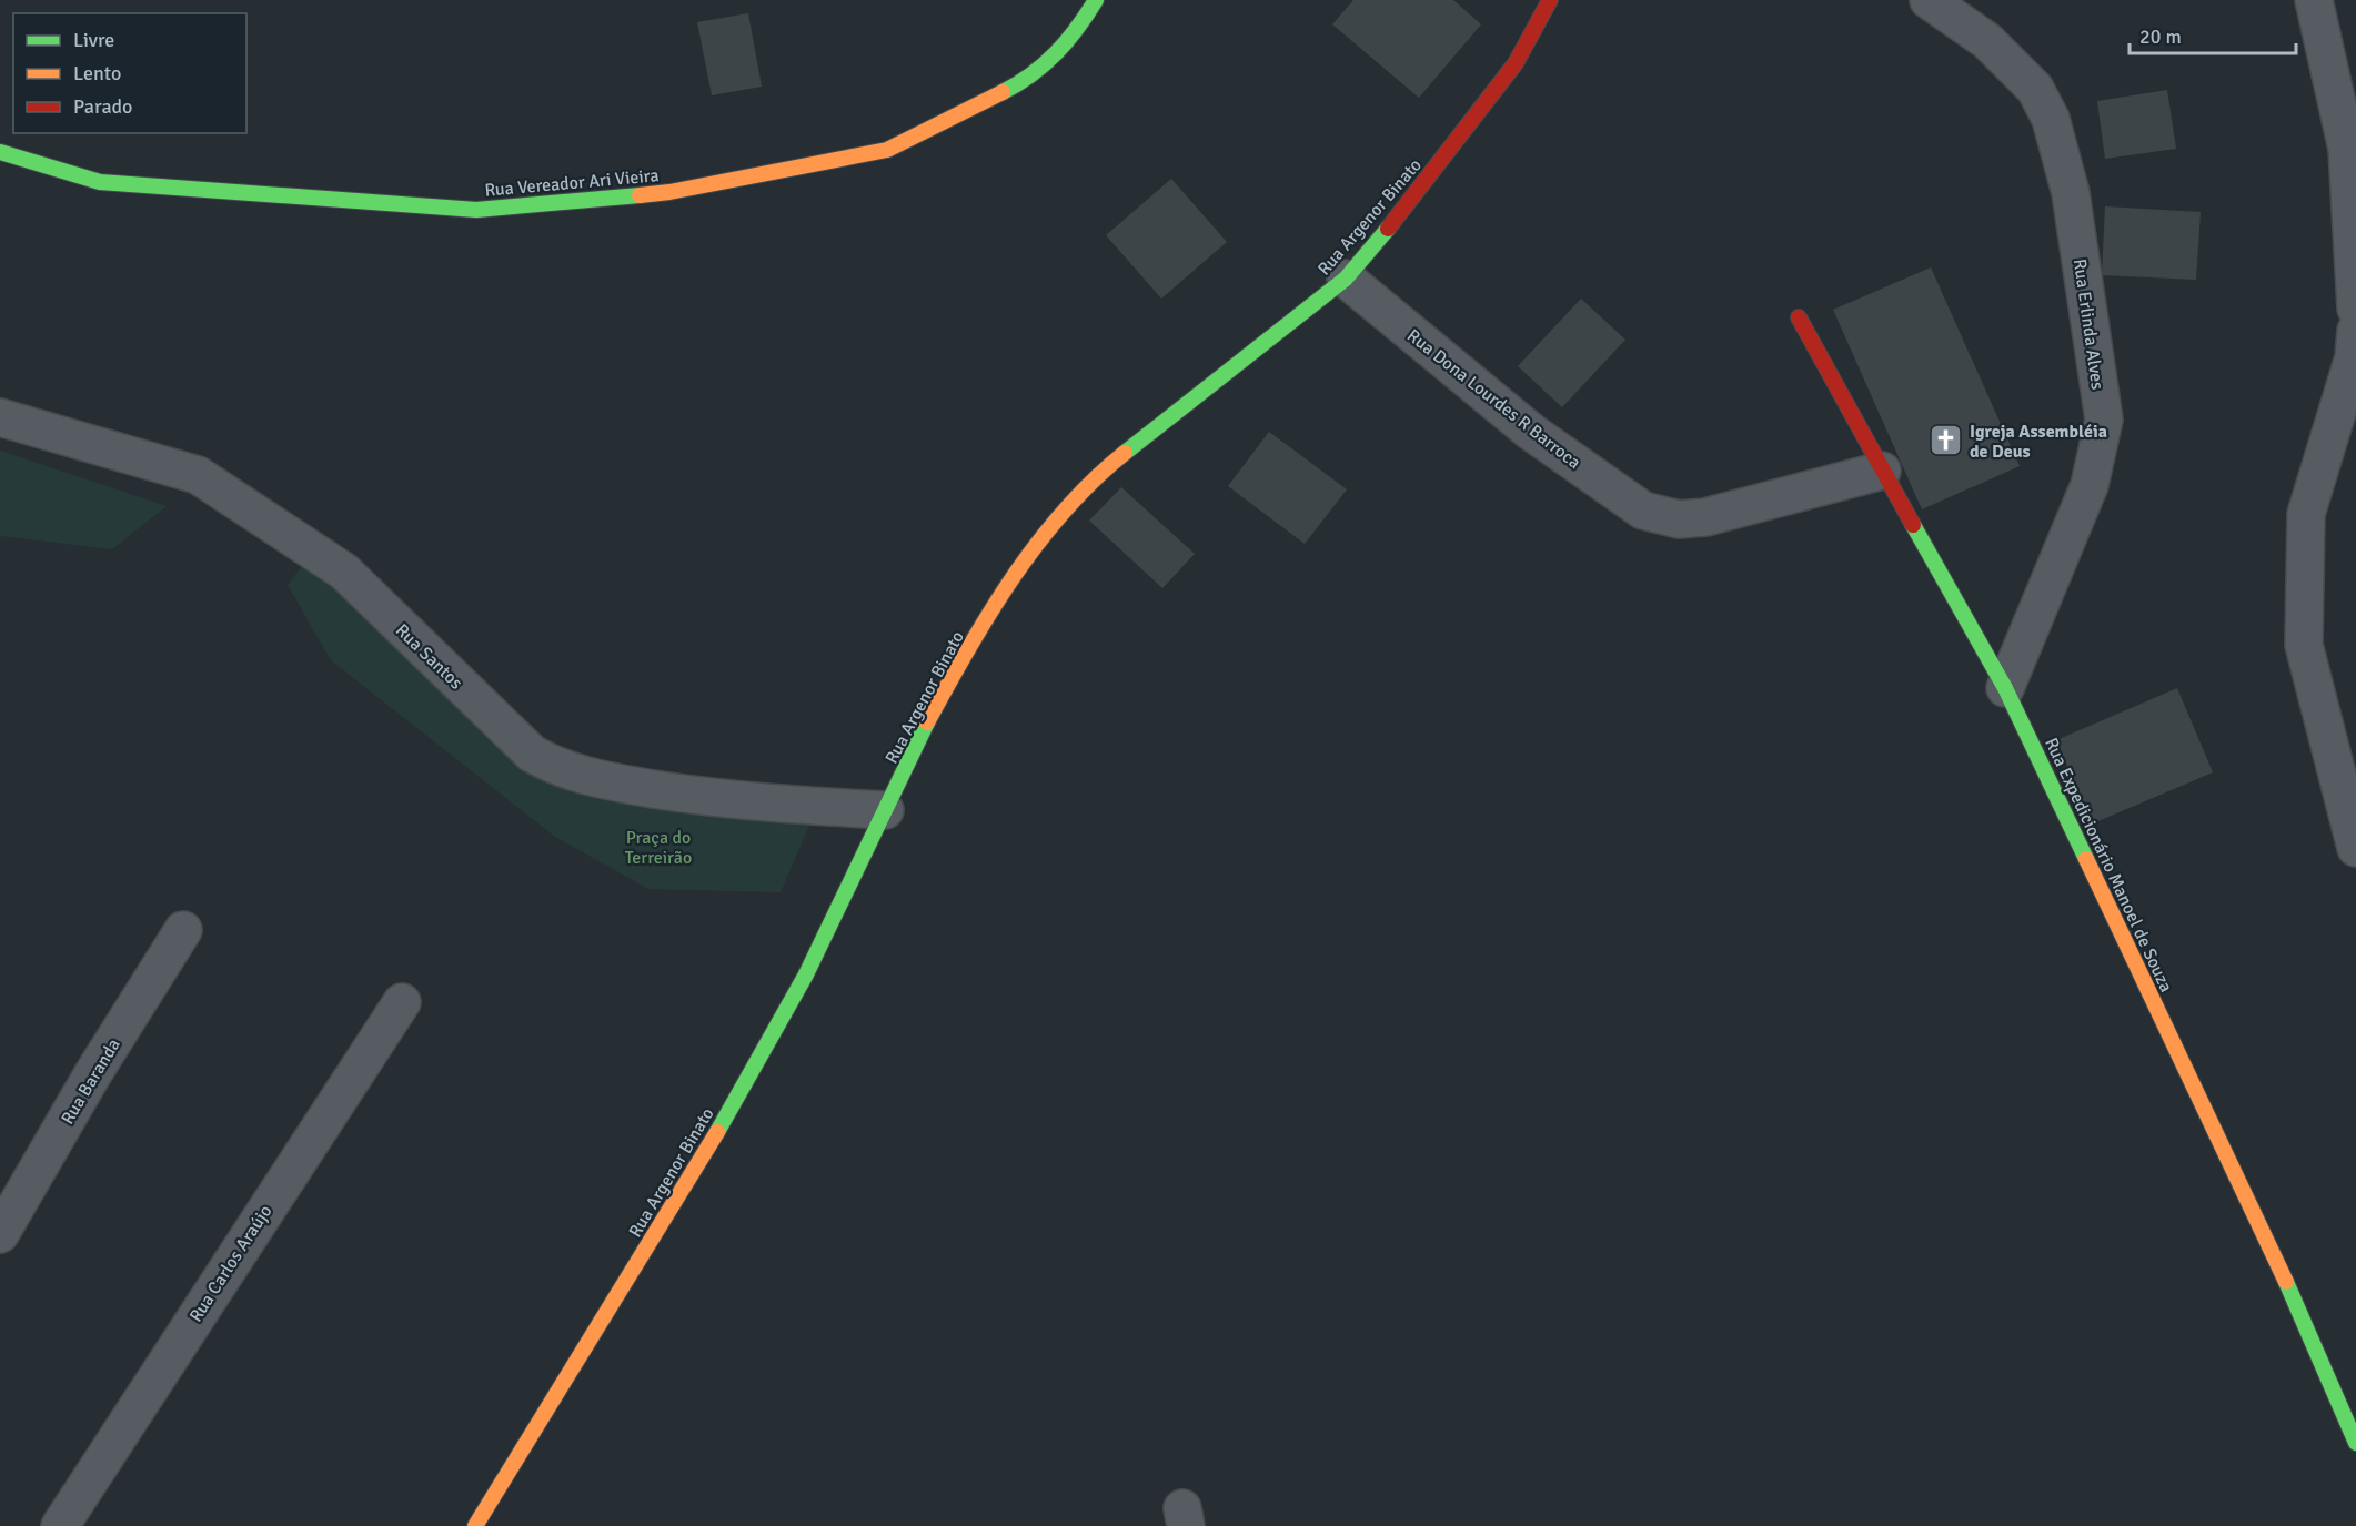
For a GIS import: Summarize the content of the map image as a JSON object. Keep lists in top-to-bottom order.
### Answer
{
  "streets": {
    "street": [
      "Rua Vereador Ari Vieira",
      "Rua Argenor Binato",
      "Rua Erlinda Alves",
      "Rua Dona Lourdes R Barroca",
      "Rua Santos",
      "Rua Expedicionário Manoel de Souza",
      "Rua Baranda",
      "Rua Carlos Araújo"
    ]
  },
  "crossings": [
    ["Rua Argenor Binato", "Rua Dona Lourdes R Barroca"],
    ["Rua Argenor Binato", "Rua Santos"],
    ["Rua Erlinda Alves", "Rua Expedicionário Manoel de Souza"],
    ["Rua Dona Lourdes R Barroca", "Rua Expedicionário Manoel de Souza"]
  ],
  "parks": ["Praça do Terreirão"],
  "places": {
    "church": ["Igreja Assembléia de Deus"]
  },
  "legend": ["Livre", "Lento", "Parado"],
  "scale_bar": "20 m"
}
